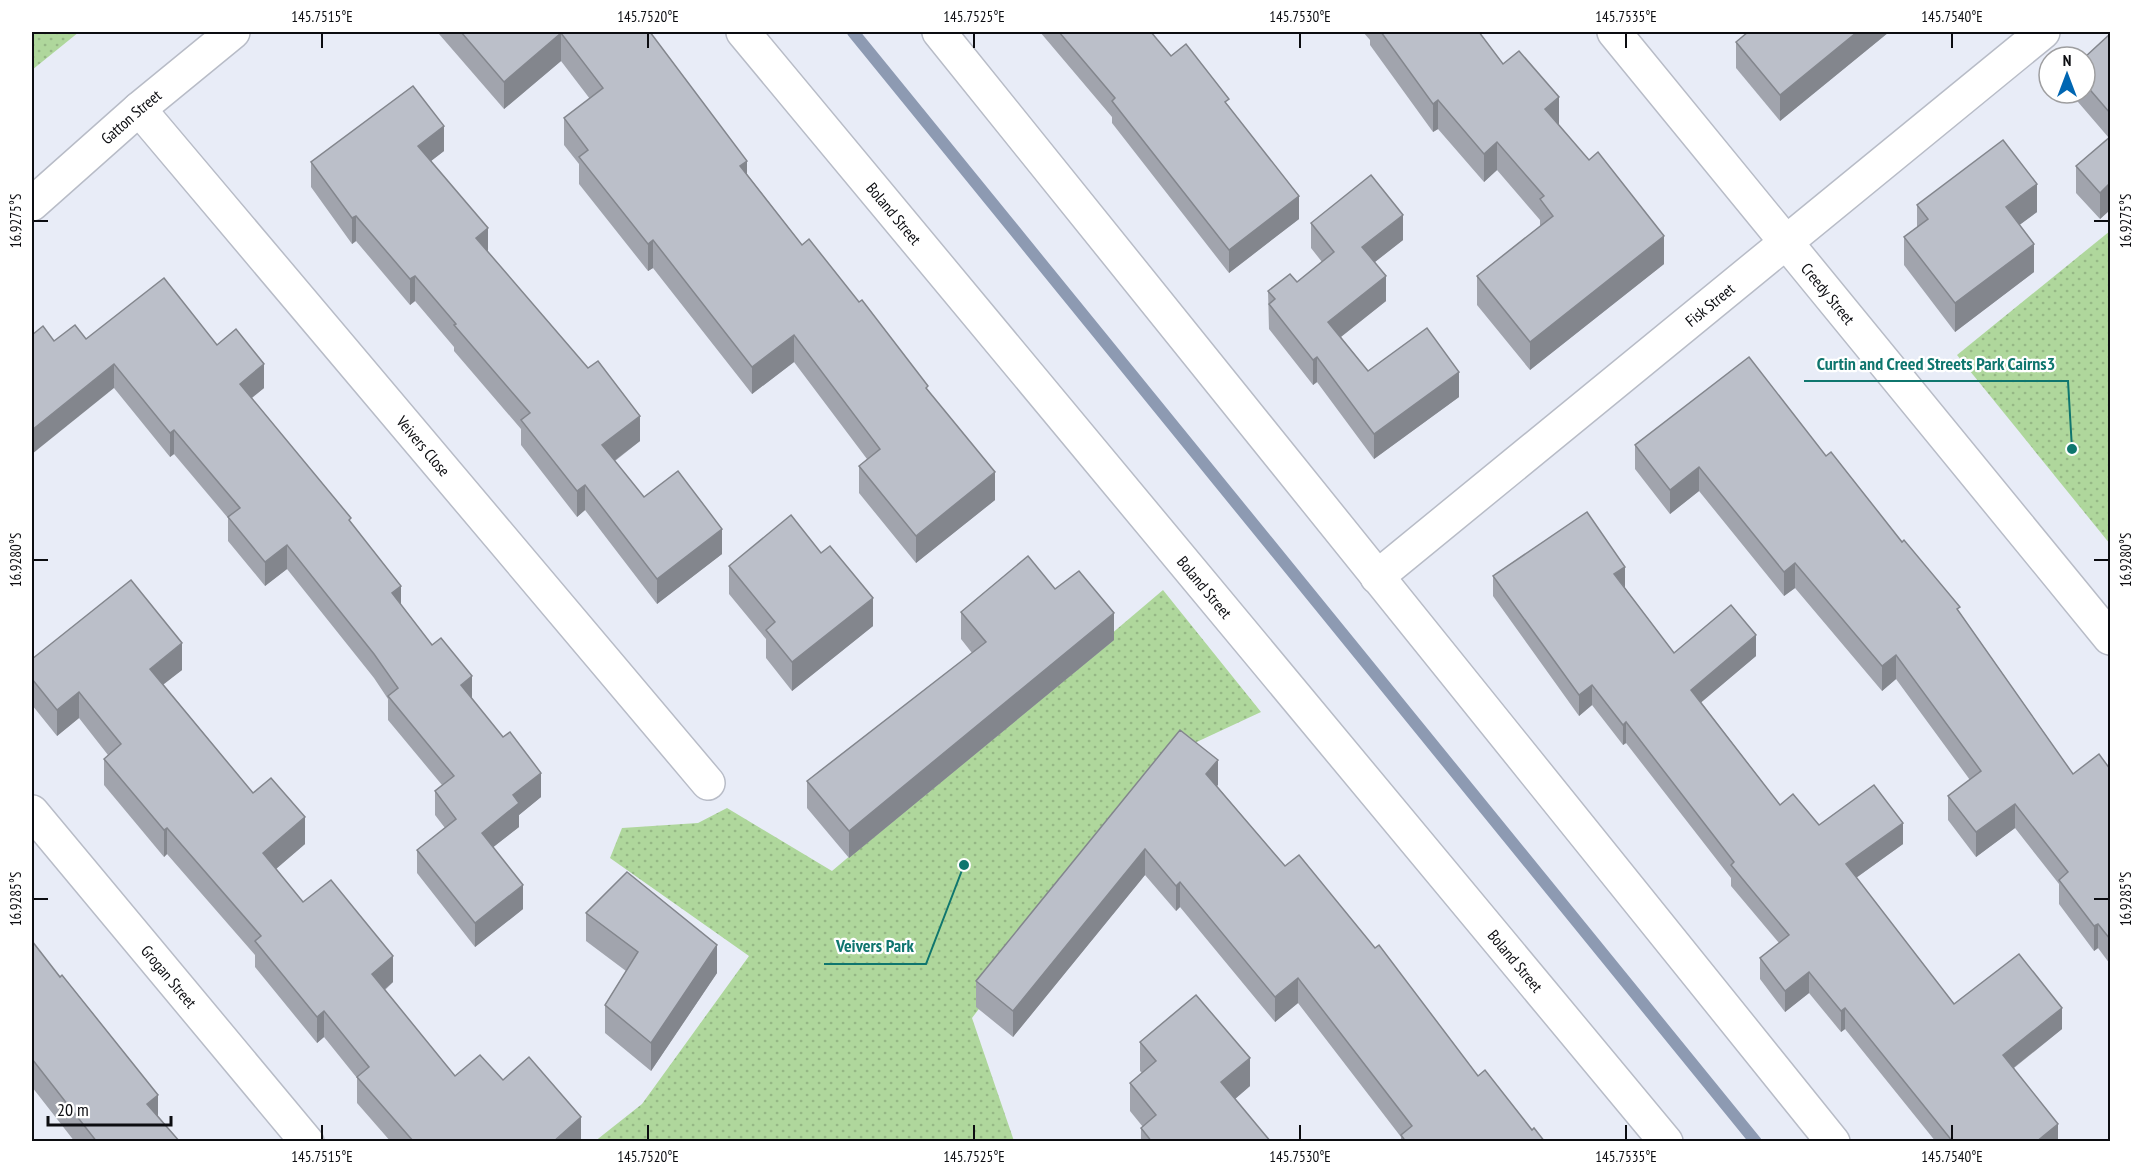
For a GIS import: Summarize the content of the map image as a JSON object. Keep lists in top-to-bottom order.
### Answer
{
  "streets": {
    "street": [
      "Gatton Street",
      "Boland Street",
      "Creedy Street",
      "Fisk Street",
      "Veivers Close",
      "Grogan Street"
    ]
  },
  "crossings": [
    ["Gatton Street", "Veivers Close"],
    ["Creedy Street", "Fisk Street"]
  ],
  "places": ["Curtin and Creed Streets Park Cairns3", "Veivers Park"],
  "scale_bar": "20 m",
  "north": "top",
  "coordinates": [
    "145.7515°E",
    "145.7520°E",
    "145.7525°E",
    "145.7530°E",
    "145.7535°E",
    "145.7540°E",
    "16.9275°S",
    "16.9280°S",
    "16.9285°S"
  ]
}
